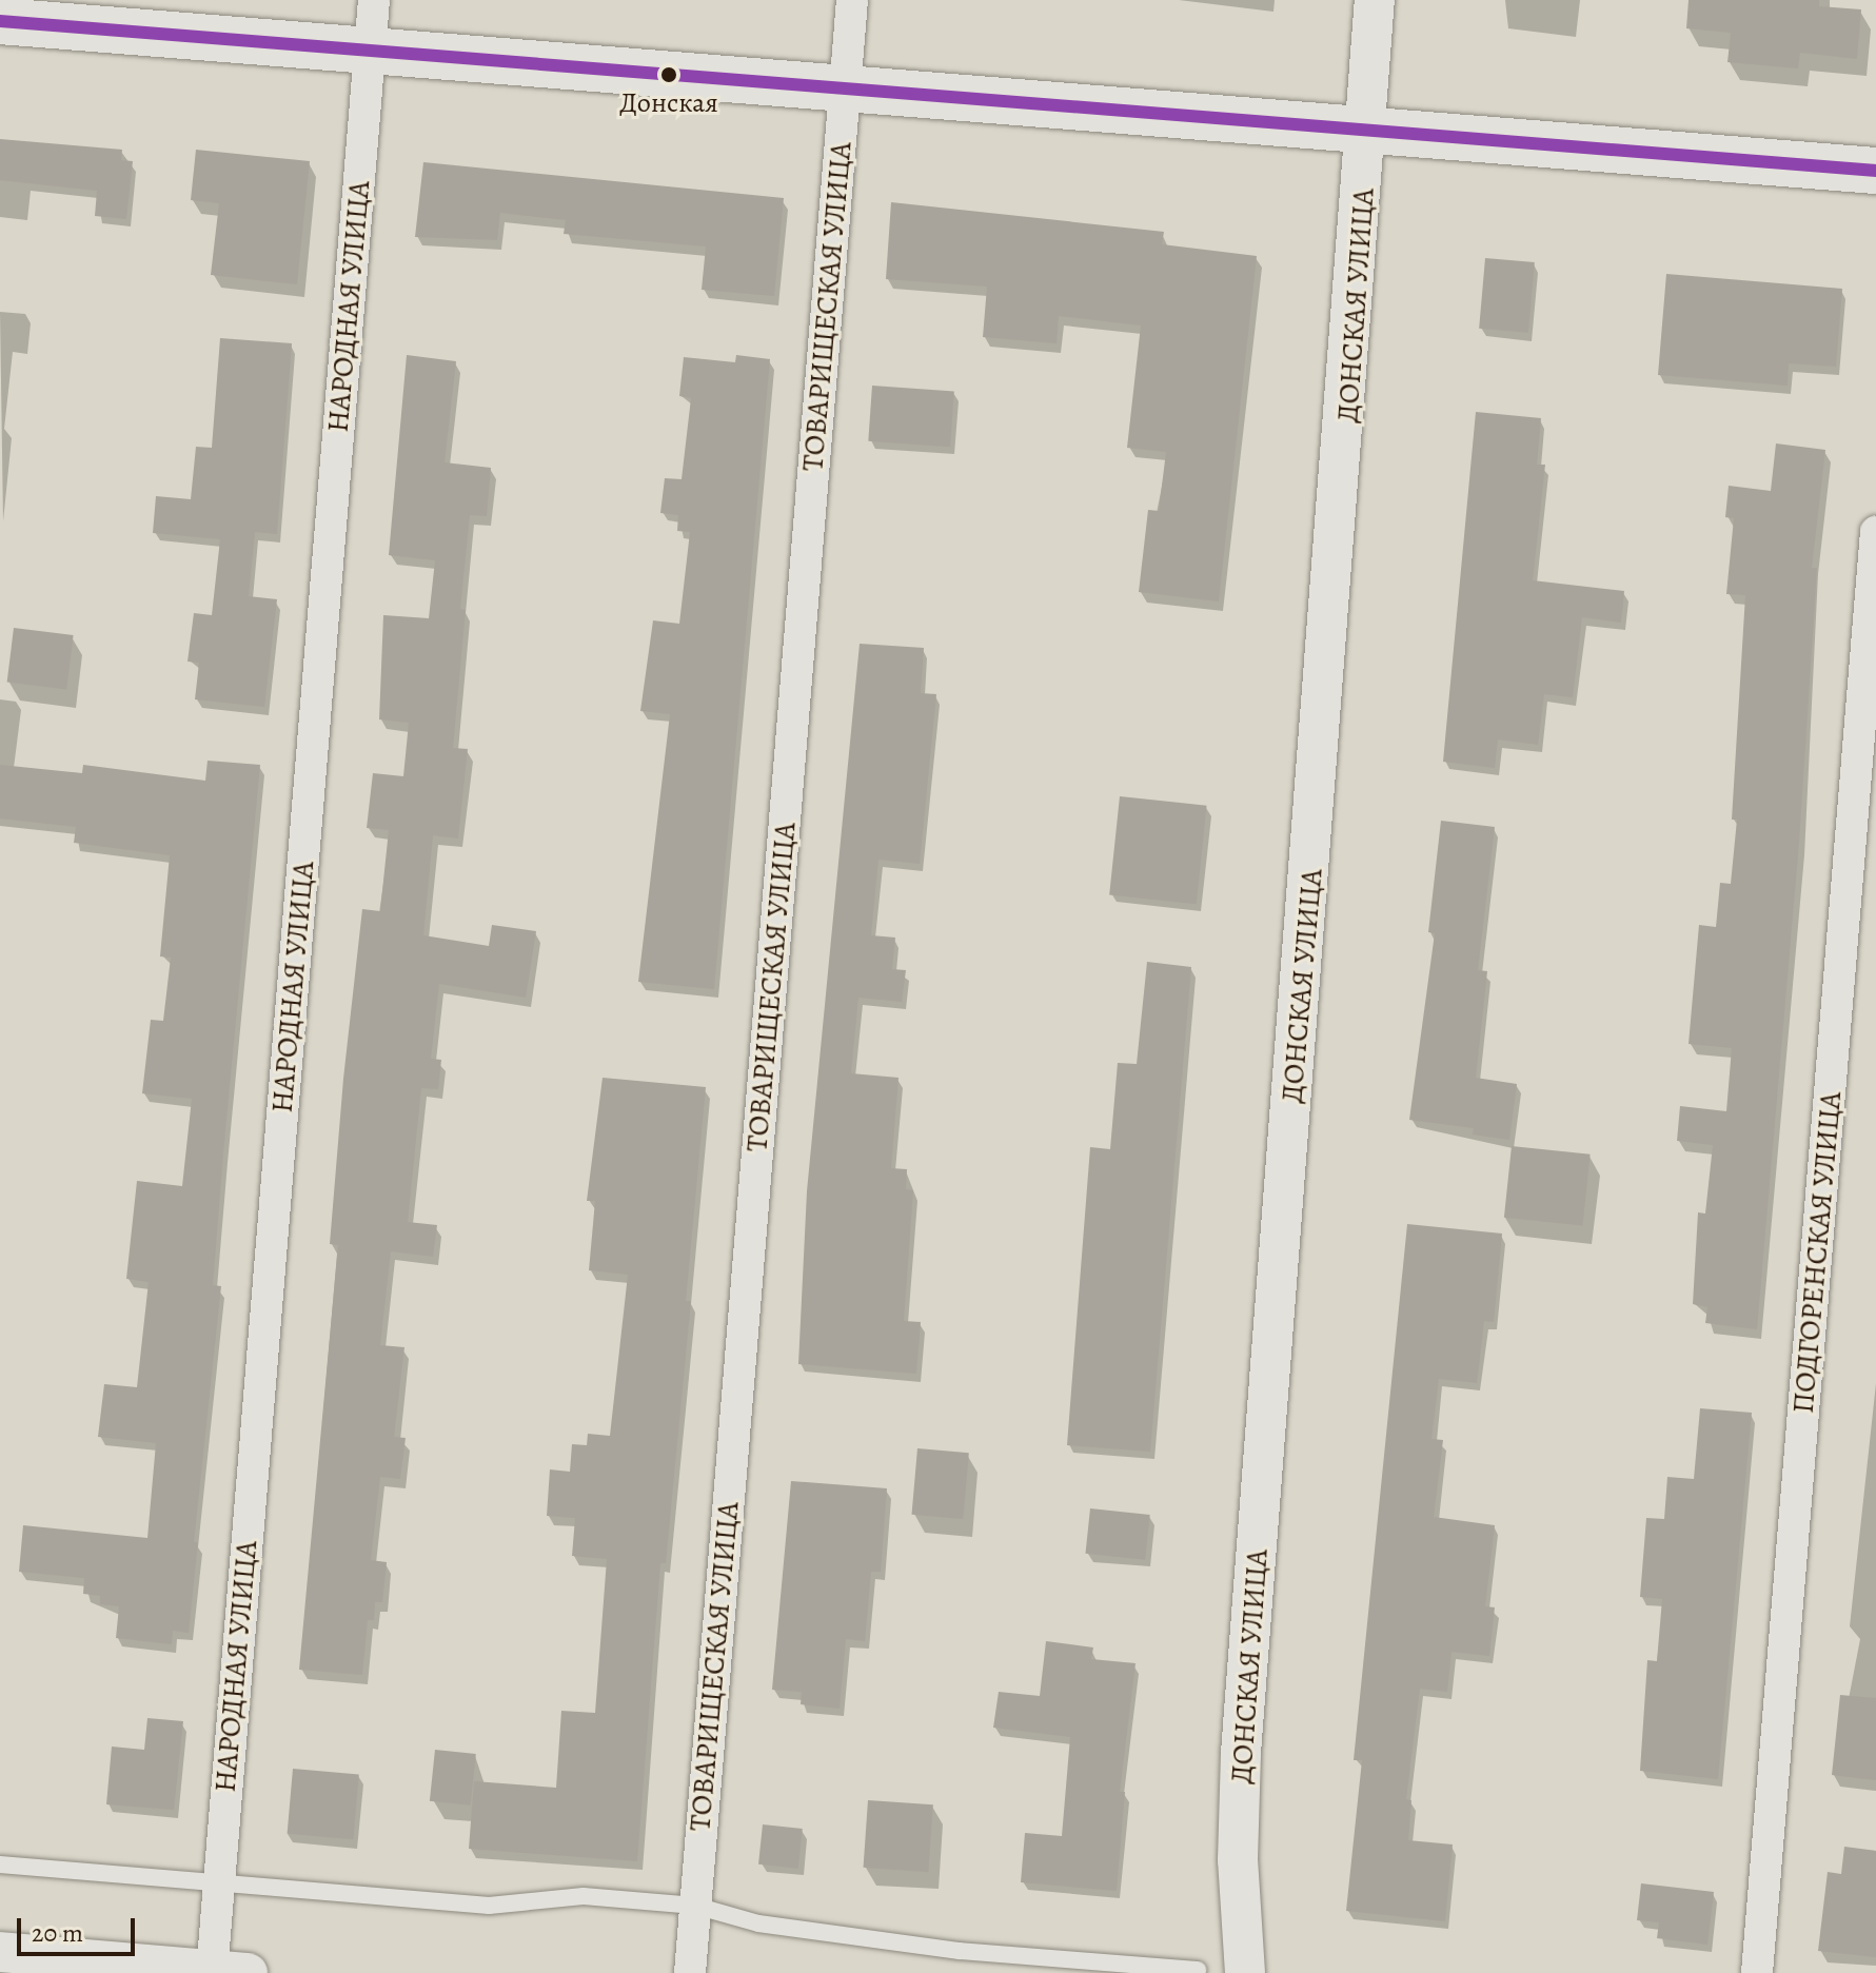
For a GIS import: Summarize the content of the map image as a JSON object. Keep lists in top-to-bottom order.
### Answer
{
  "streets": {
    "street": [
      "ДОНСКАЯ УЛИЦА",
      "НАРОДНАЯ УЛИЦА",
      "ТОВАРИЩЕСКАЯ УЛИЦА",
      "ПОДГОРЕНСКАЯ УЛИЦА"
    ]
  },
  "places": ["Донская"],
  "scale_bar": "20 m"
}
